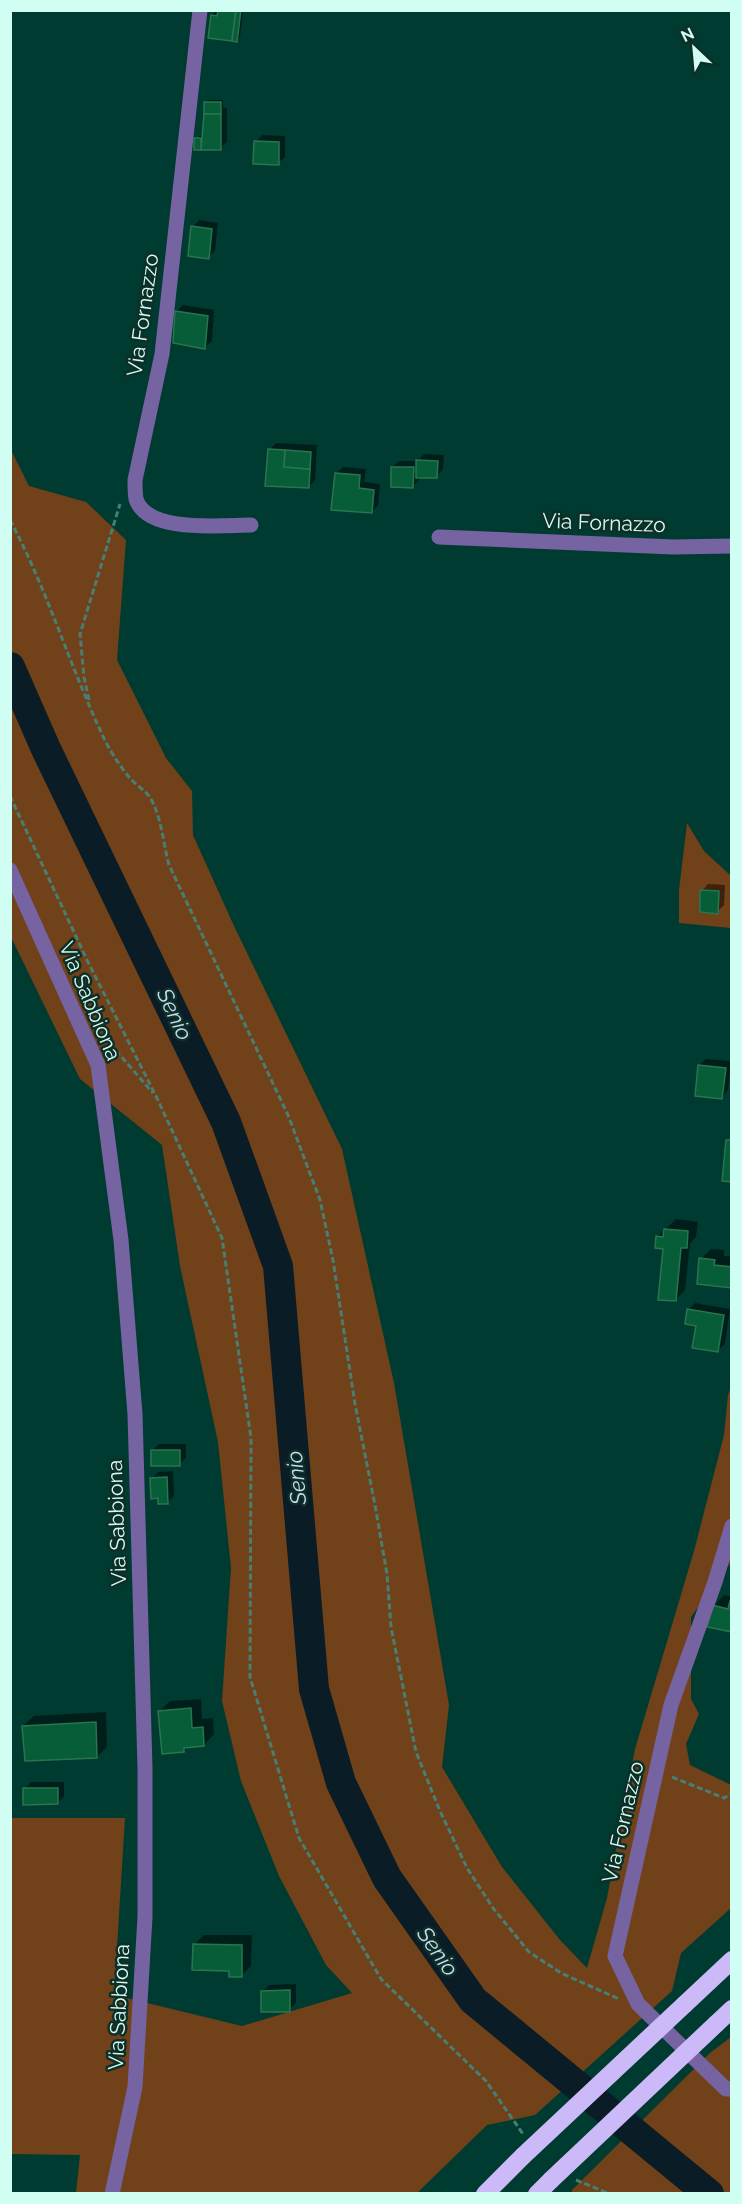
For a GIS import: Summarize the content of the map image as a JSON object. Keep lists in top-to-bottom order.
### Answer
{
  "streets": {
    "street": ["Via Fornazzo", "Via Sabbiona"]
  },
  "water": ["Senio"],
  "north": "top left"
}
